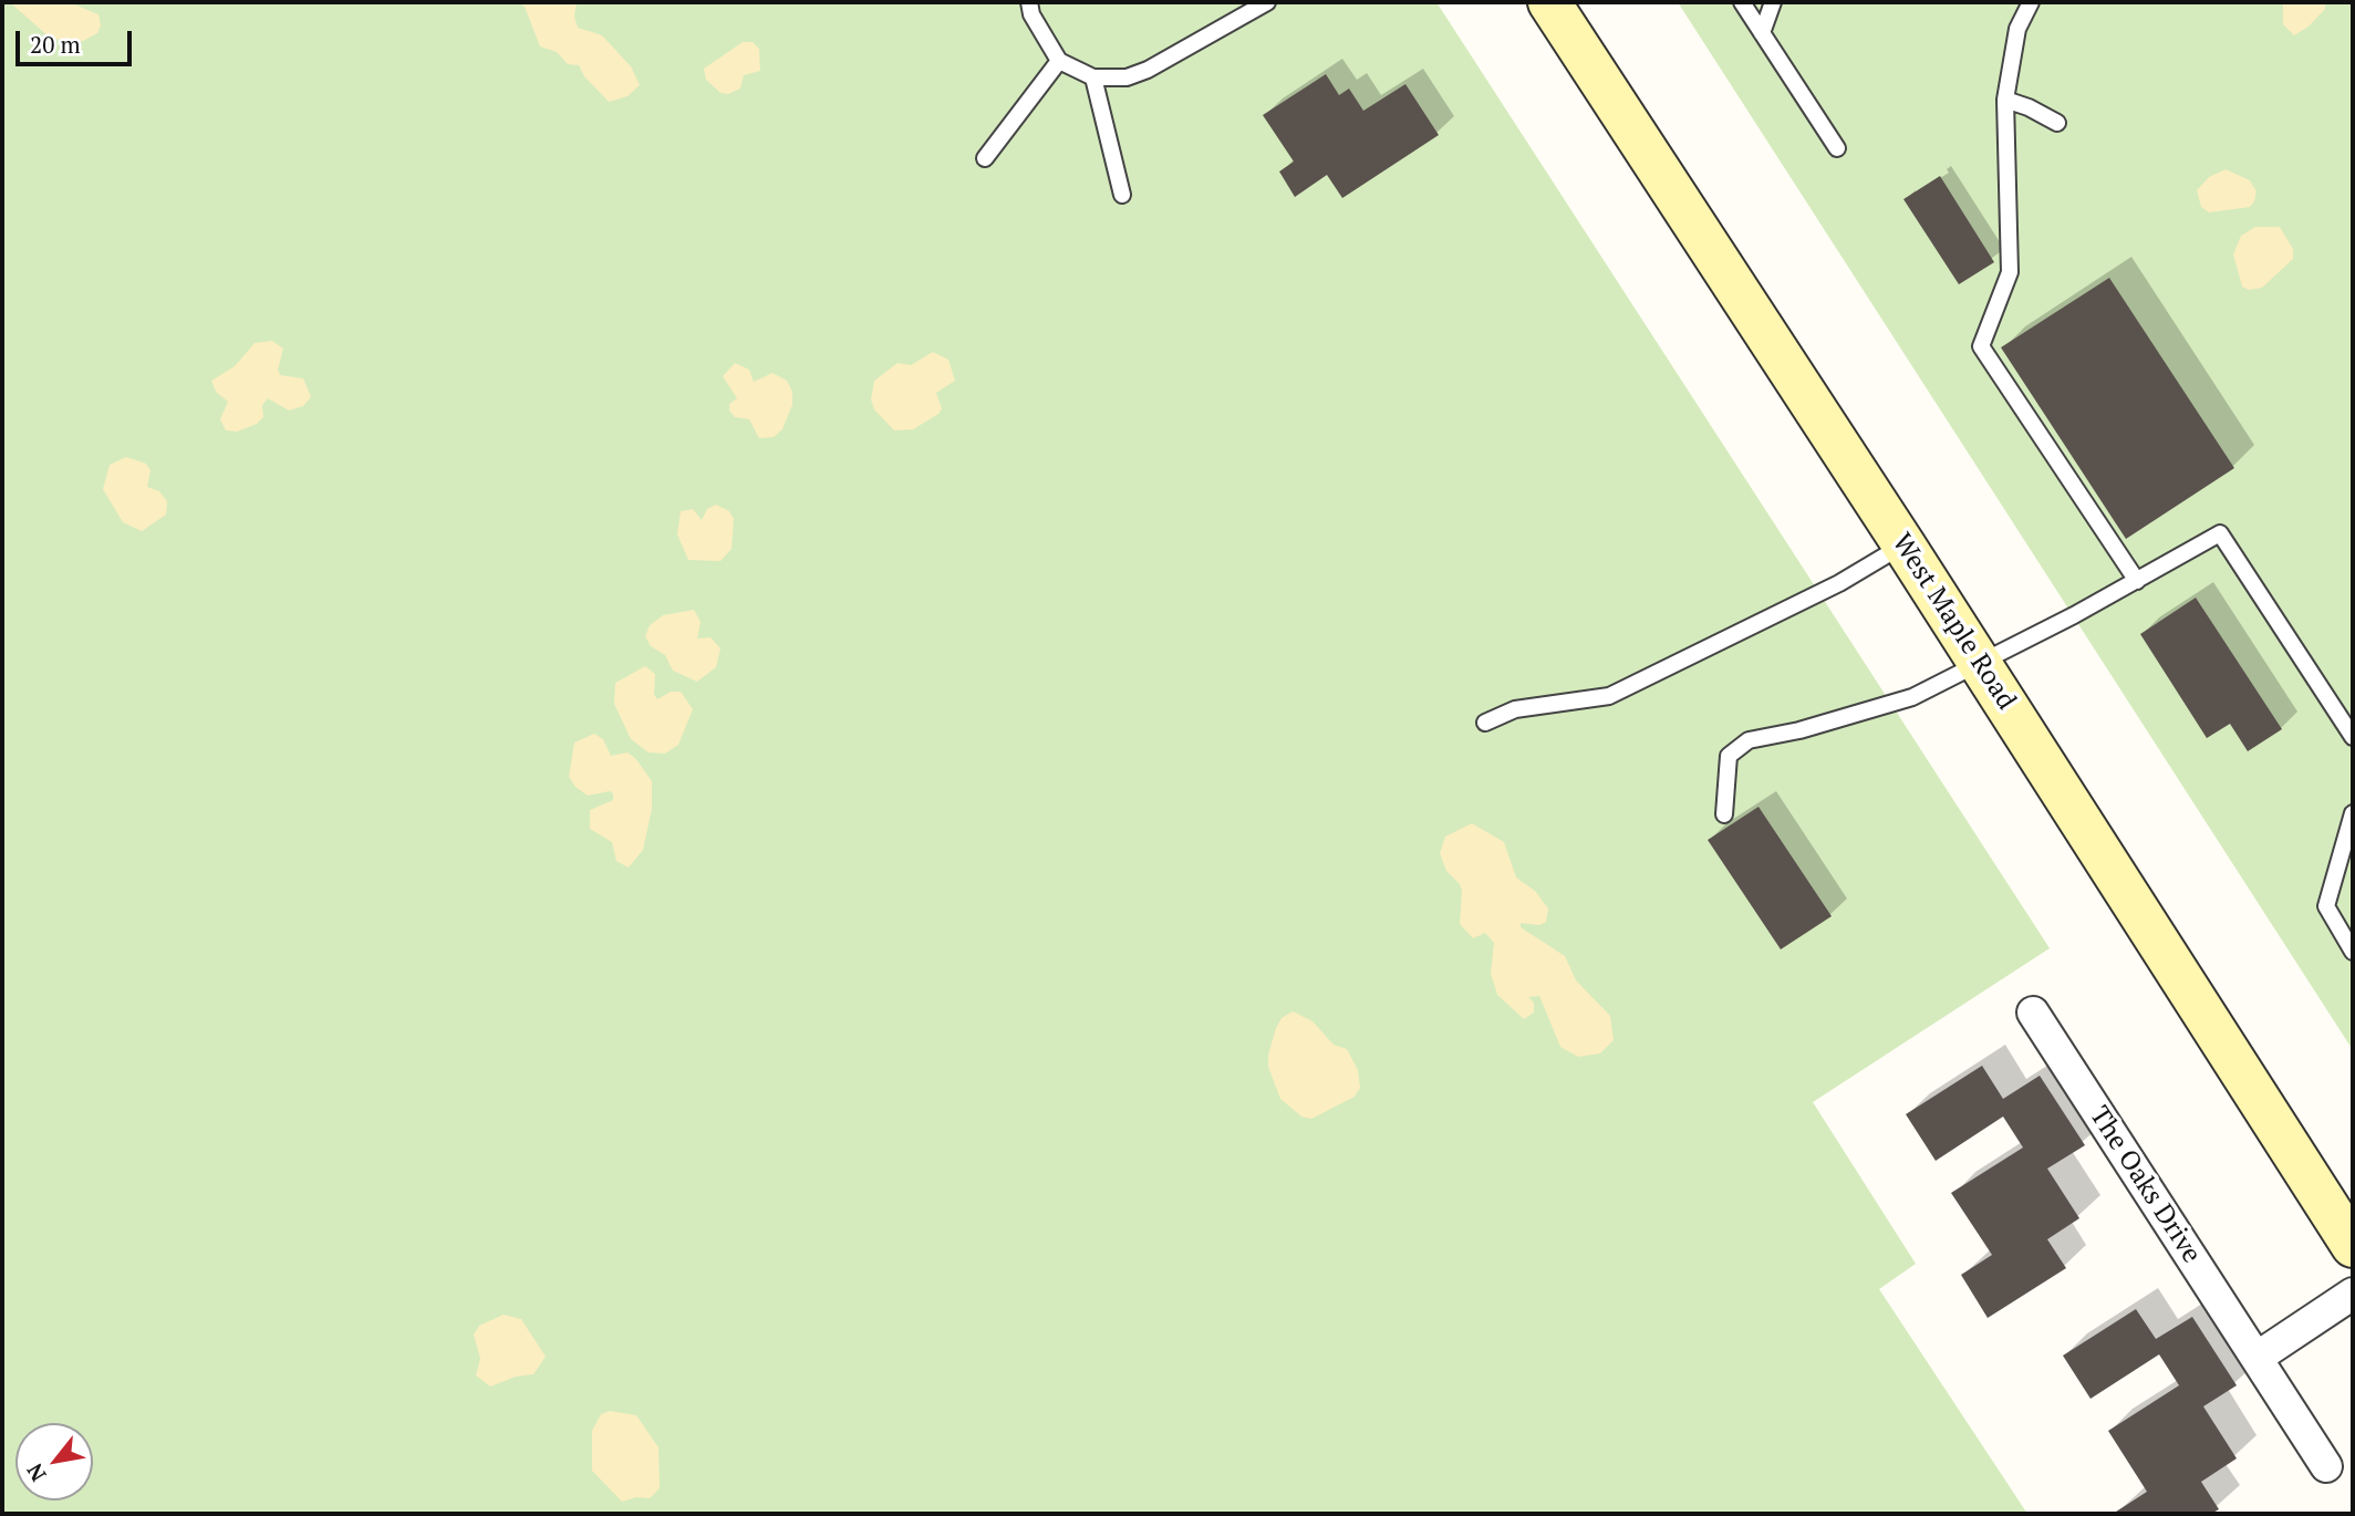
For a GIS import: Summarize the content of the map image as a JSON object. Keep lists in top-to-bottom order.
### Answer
{
  "streets": {
    "main road": ["West Maple Road"],
    "street": ["The Oaks Drive"]
  },
  "scale_bar": "20 m",
  "north": "bottom left"
}
